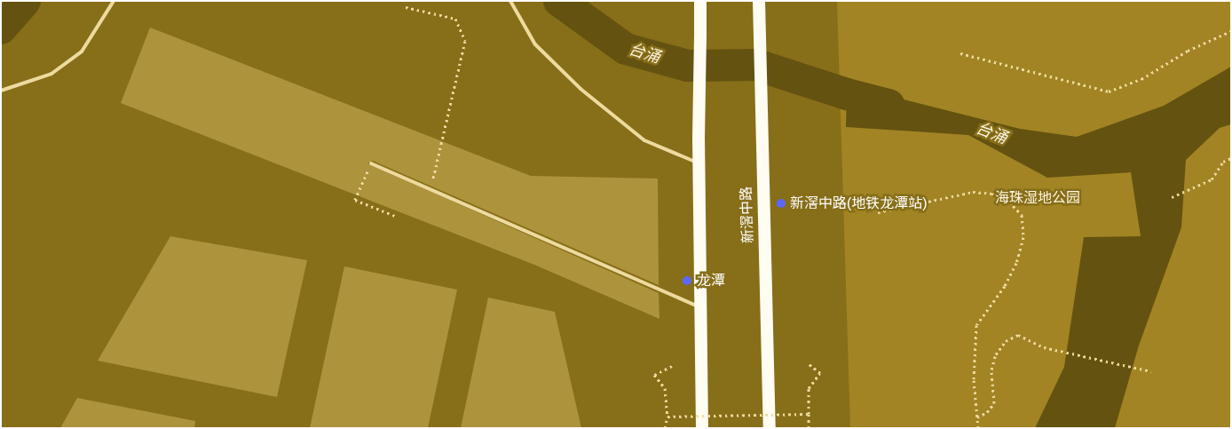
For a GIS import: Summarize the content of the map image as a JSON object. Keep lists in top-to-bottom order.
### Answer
{
  "streets": {
    "highway": ["新滘中路"]
  },
  "water": ["台涌"],
  "parks": ["海珠湿地公园"],
  "places": ["新滘中路(地铁龙潭站)", "龙潭"]
}
